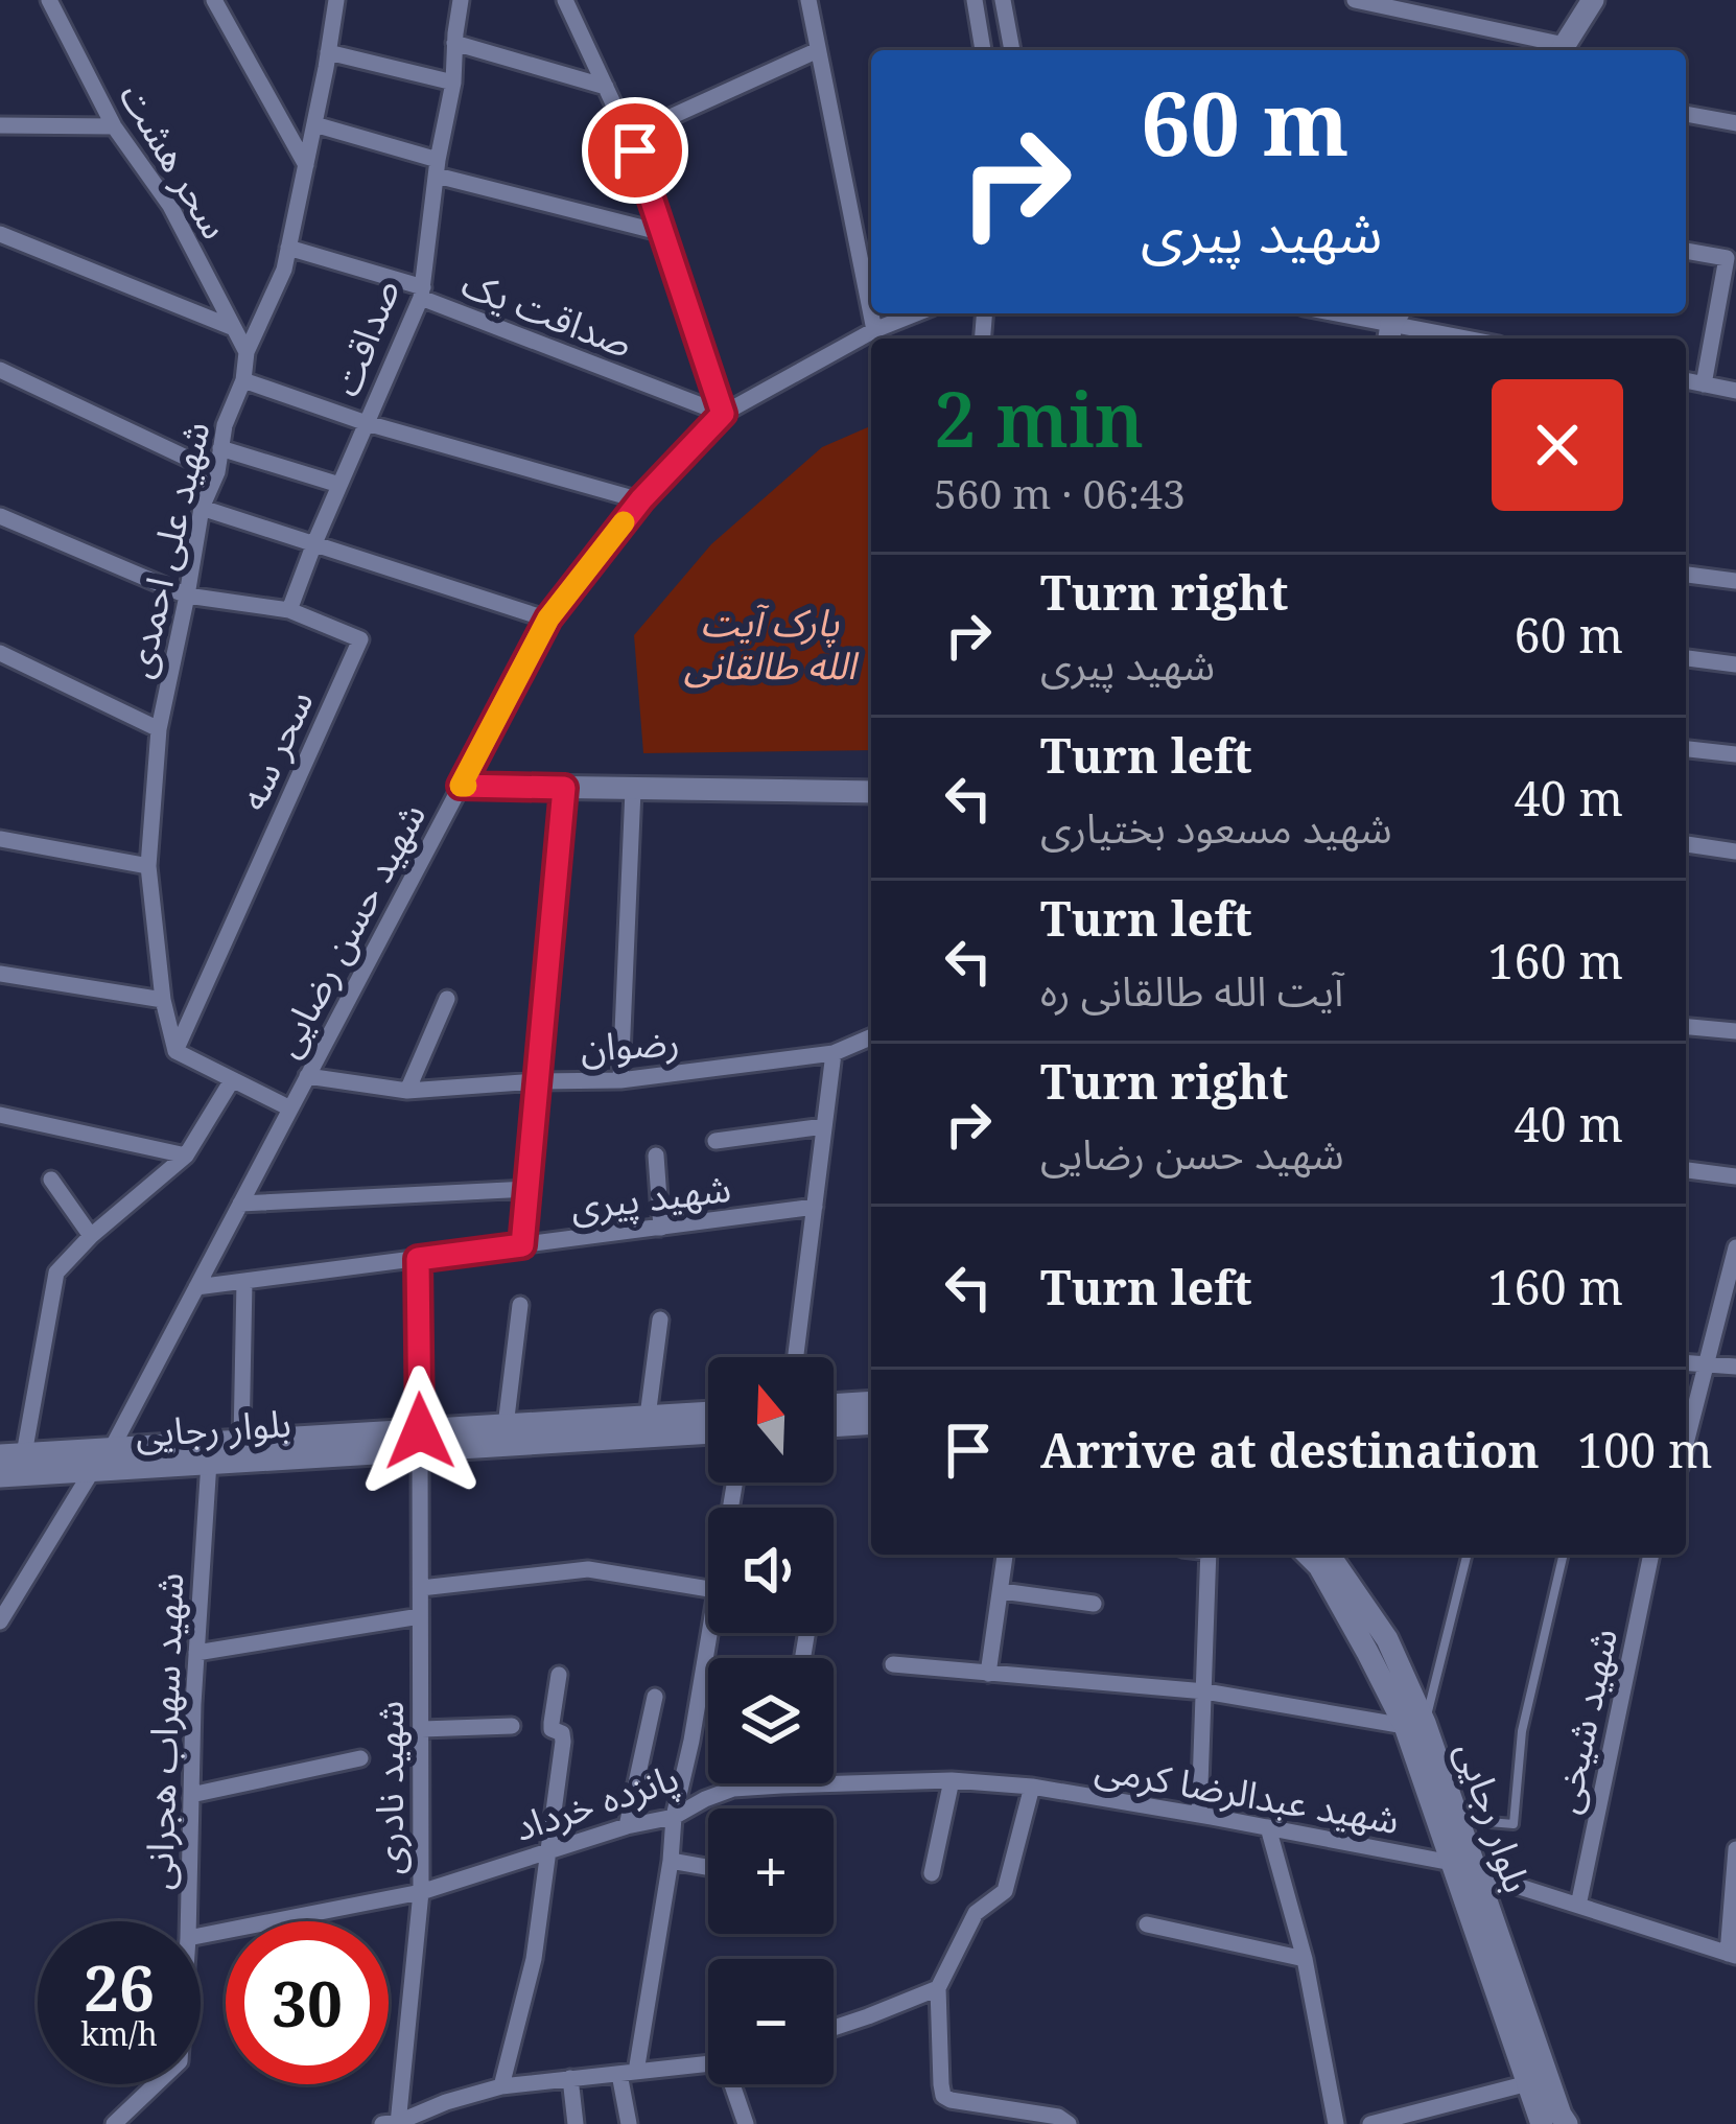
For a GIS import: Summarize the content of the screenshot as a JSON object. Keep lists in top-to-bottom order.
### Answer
{
  "streets": {
    "main road": ["بلوار رجایی"],
    "street": [
      "سحر هشت",
      "صداقت یک",
      "صداقت",
      "شهید علی احمدی",
      "سحر سه",
      "شهید حسن رضایی",
      "رضوان",
      "شهید پیری",
      "شهید شیخی",
      "شهید سهراب هجرانی",
      "شهید نادری",
      "شهید عبدالرضا کرمی",
      "پانزده خرداد"
    ]
  },
  "crossings": [
    ["سحر هشت", "شهید علی احمدی"],
    ["صداقت یک", "صداقت"],
    ["صداقت یک", "شهید علی احمدی"],
    ["صداقت یک", "شهید حسن رضایی"],
    ["صداقت", "سحر سه"],
    ["شهید علی احمدی", "سحر سه"],
    ["شهید حسن رضایی", "رضوان"],
    ["شهید حسن رضایی", "شهید پیری"],
    ["شهید حسن رضایی", "بلوار رجایی"],
    ["شهید پیری", "شهید نادری"],
    ["بلوار رجایی", "شهید سهراب هجرانی"],
    ["بلوار رجایی", "شهید نادری"],
    ["بلوار رجایی", "شهید عبدالرضا کرمی"],
    ["شهید نادری", "پانزده خرداد"],
    ["شهید عبدالرضا کرمی", "پانزده خرداد"]
  ],
  "parks": ["پارک آیت الله طالقانی"],
  "north": "top",
  "page": {
    "turn": ["60 m", "شهید پیری"],
    "heading": ["2 min", "560 m · 06:43"],
    "list": [
      {
        "name": "Turn right",
        "note": "شهید پیری",
        "value": "60 m"
      },
      {
        "name": "Turn left",
        "note": "شهید مسعود بختیاری",
        "value": "40 m"
      },
      {
        "name": "Turn left",
        "note": "آیت الله طالقانی ره",
        "value": "160 m"
      },
      {
        "name": "Turn right",
        "note": "شهید حسن رضایی",
        "value": "40 m"
      },
      {
        "name": "Turn left",
        "value": "160 m"
      },
      {
        "name": "Arrive at destination",
        "value": "100 m"
      }
    ],
    "map_buttons": ["+", "−"],
    "speed": "26 km/h",
    "limit": "30"
  }
}
